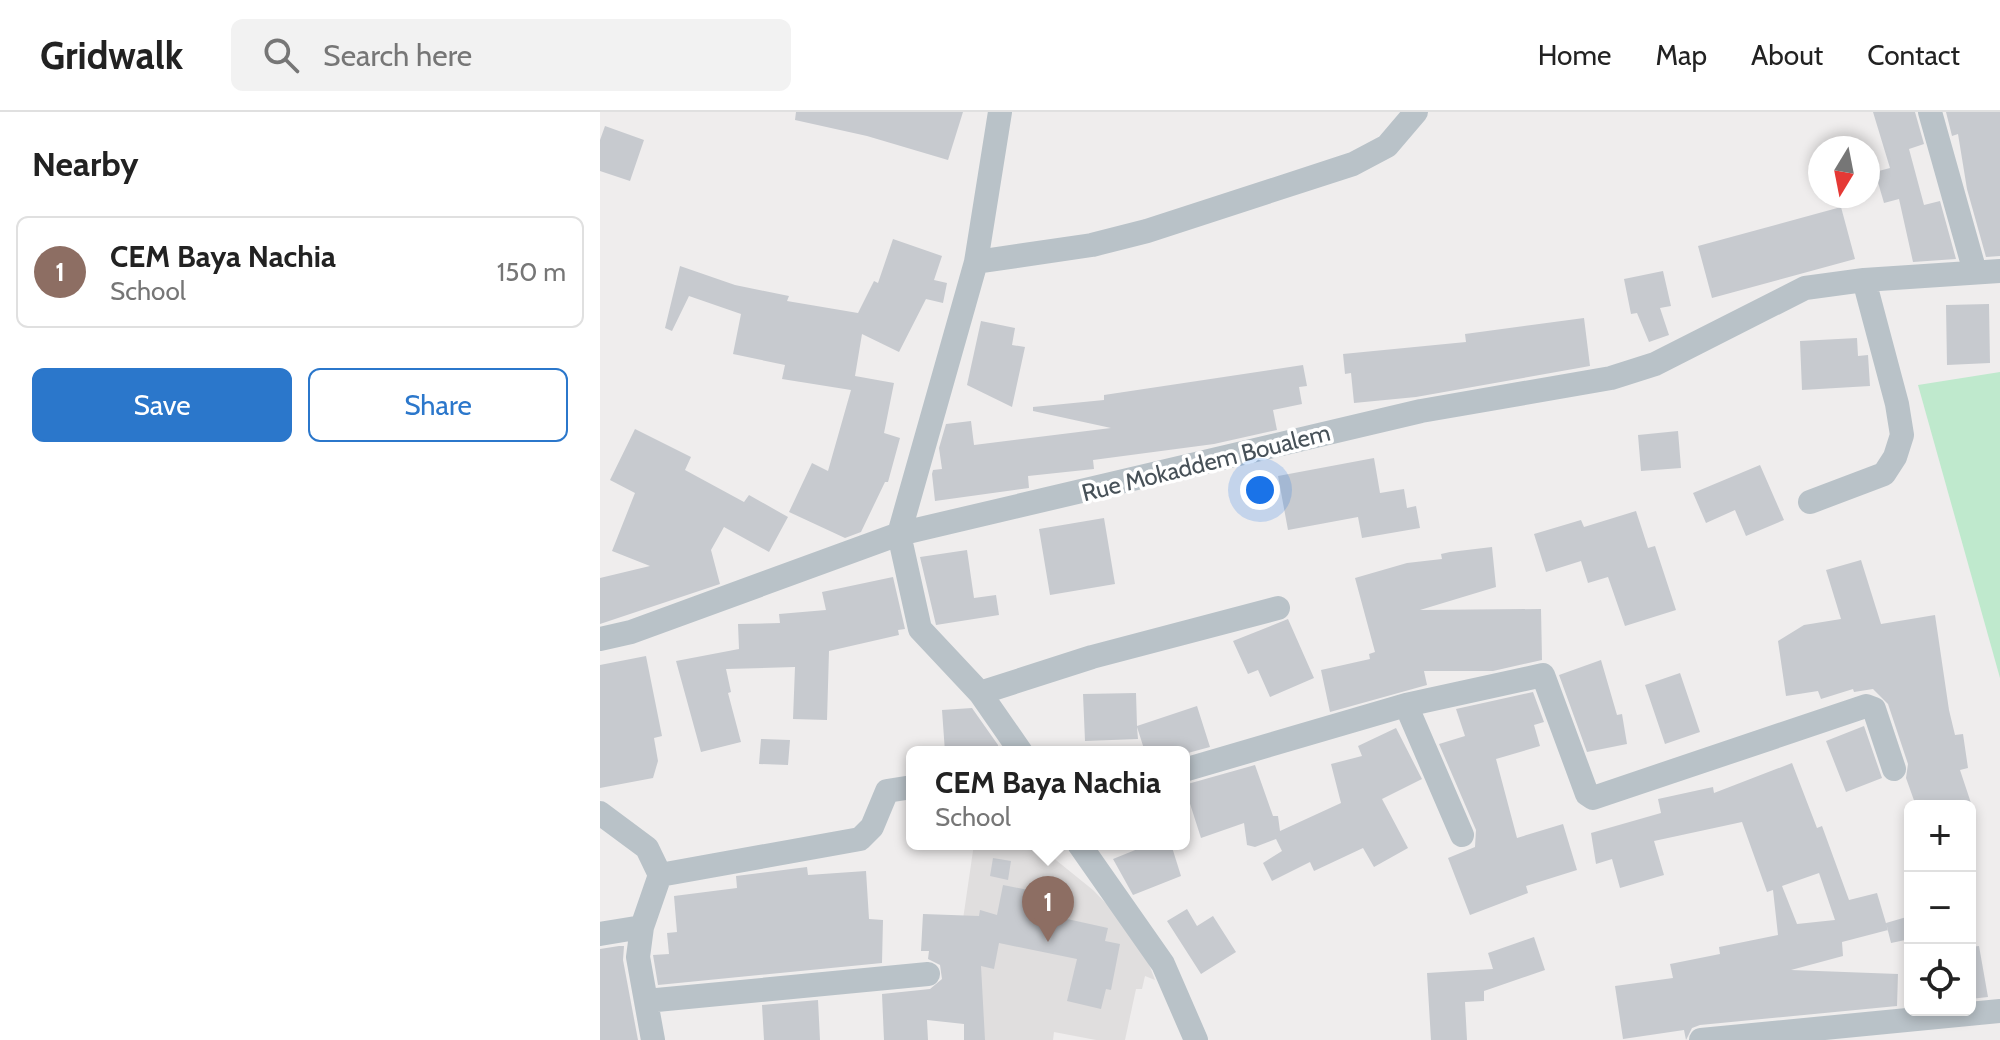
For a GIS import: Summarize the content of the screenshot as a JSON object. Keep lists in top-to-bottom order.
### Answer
{
  "streets": {
    "street": ["Rue Mokaddem Boualem"]
  },
  "north": "bottom",
  "page": {
    "header": "Gridwalk",
    "search": "Search here",
    "nav": [
      "Home",
      "Map",
      "About",
      "Contact"
    ],
    "heading": "Nearby",
    "list": [
      {
        "mark": "1",
        "name": "CEM Baya Nachia",
        "note": "School",
        "value": "150 m"
      }
    ],
    "buttons": ["Save", "Share"],
    "popup": ["CEM Baya Nachia", "School"],
    "map_buttons": ["+", "−"],
    "pins": "1"
  }
}
